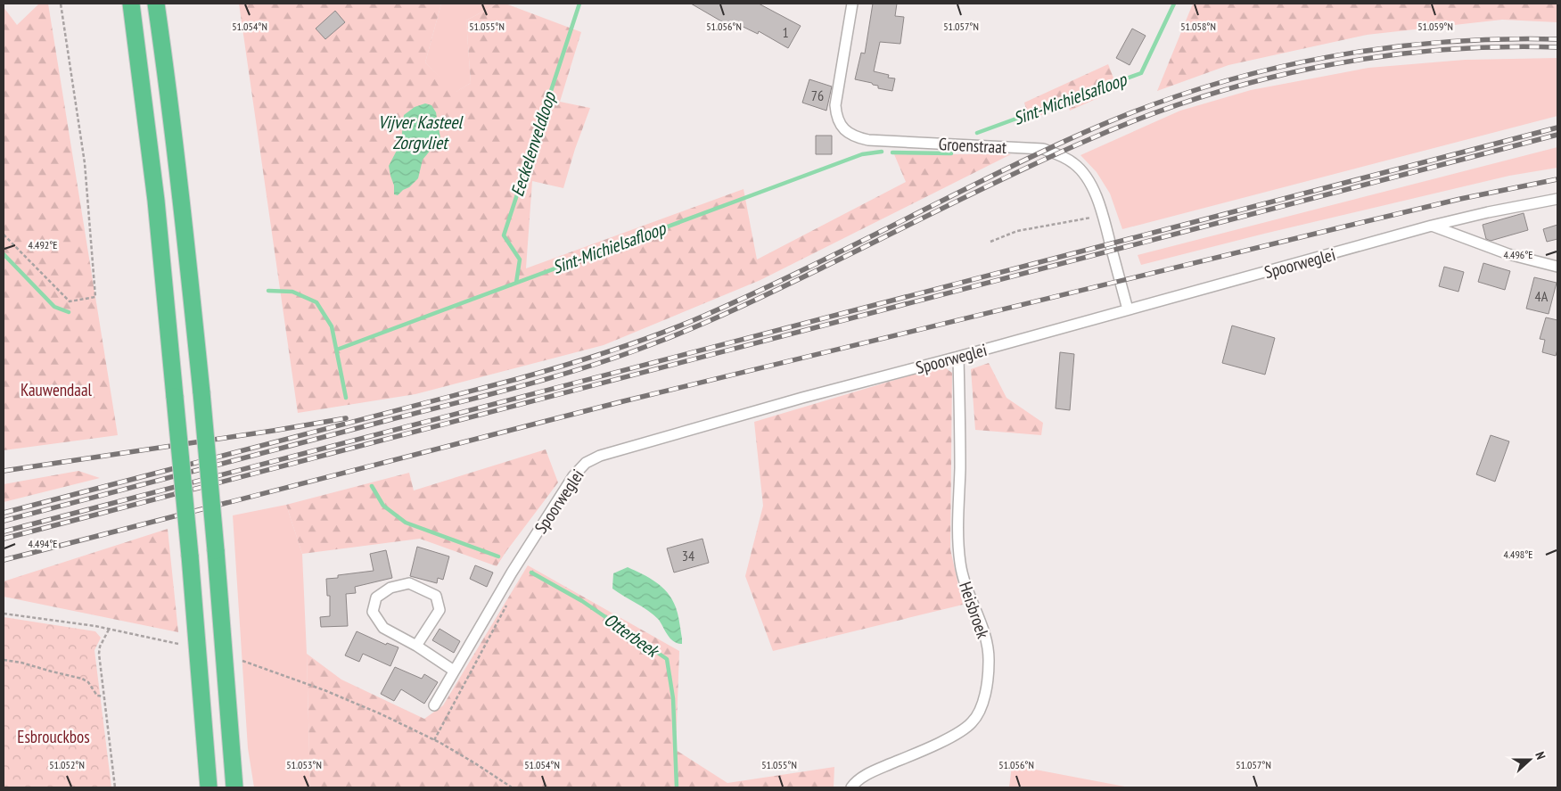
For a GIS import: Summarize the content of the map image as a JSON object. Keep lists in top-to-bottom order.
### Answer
{
  "streets": {
    "street": ["Groenstraat", "Spoorweglei", "Heisbroek"]
  },
  "crossings": [
    ["Groenstraat", "Spoorweglei"],
    ["Spoorweglei", "Heisbroek"]
  ],
  "water": [
    "Sint-Michielsafloop",
    "Vijver Kasteel Zorgvliet",
    "Eeckelenveldloop",
    "Otterbeek"
  ],
  "parks": ["Kauwendaal", "Esbrouckbos"],
  "house_numbers": [
    "1",
    "76",
    "4A",
    "34"
  ],
  "north": "right",
  "coordinates": [
    "51.054°N",
    "51.055°N",
    "51.056°N",
    "51.057°N",
    "51.058°N",
    "51.059°N",
    "4.492°E",
    "4.496°E",
    "4.494°E",
    "4.498°E",
    "51.052°N",
    "51.053°N"
  ]
}
